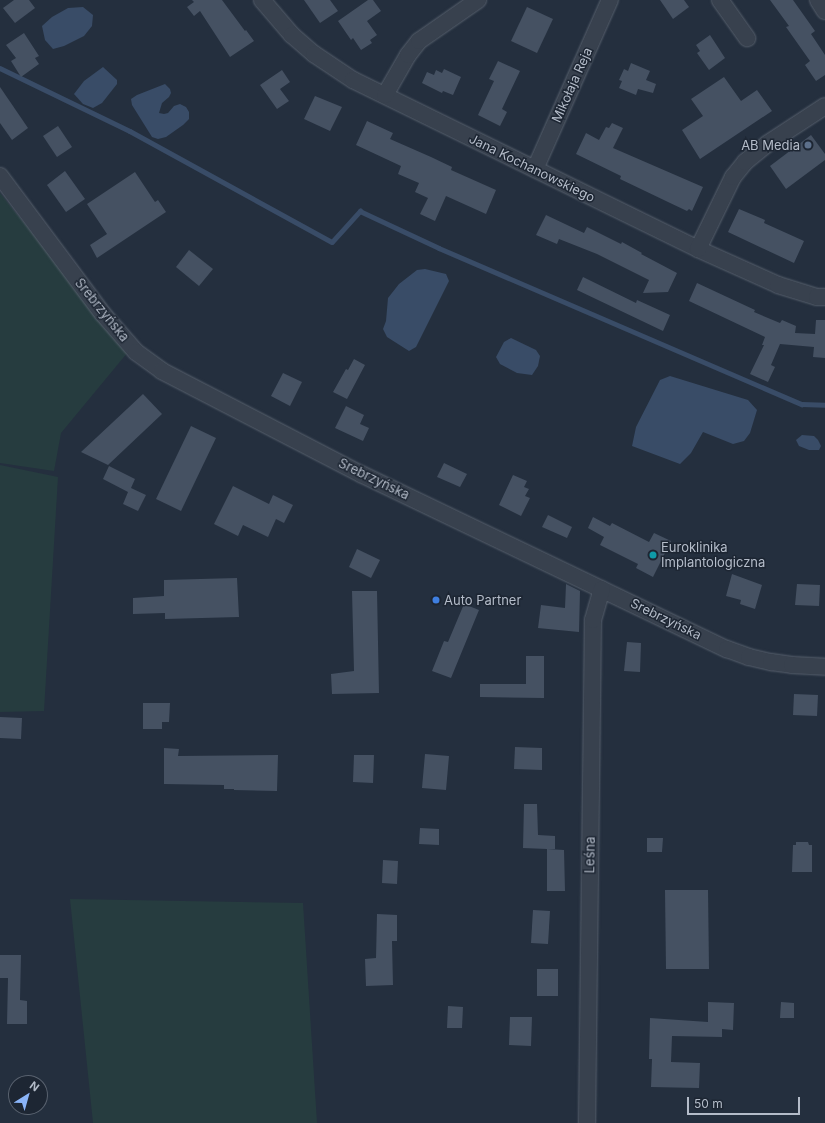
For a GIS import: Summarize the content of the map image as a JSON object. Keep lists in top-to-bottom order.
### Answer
{
  "streets": {
    "street": [
      "Mikołaja Reja",
      "Jana Kochanowskiego",
      "Srebrzyńska",
      "Leśna"
    ]
  },
  "crossings": [
    ["Mikołaja Reja", "Jana Kochanowskiego"],
    ["Srebrzyńska", "Leśna"]
  ],
  "places": ["AB Media", "Euroklinika Implantologiczna", "Auto Partner"],
  "scale_bar": "50 m",
  "north": "top right"
}
